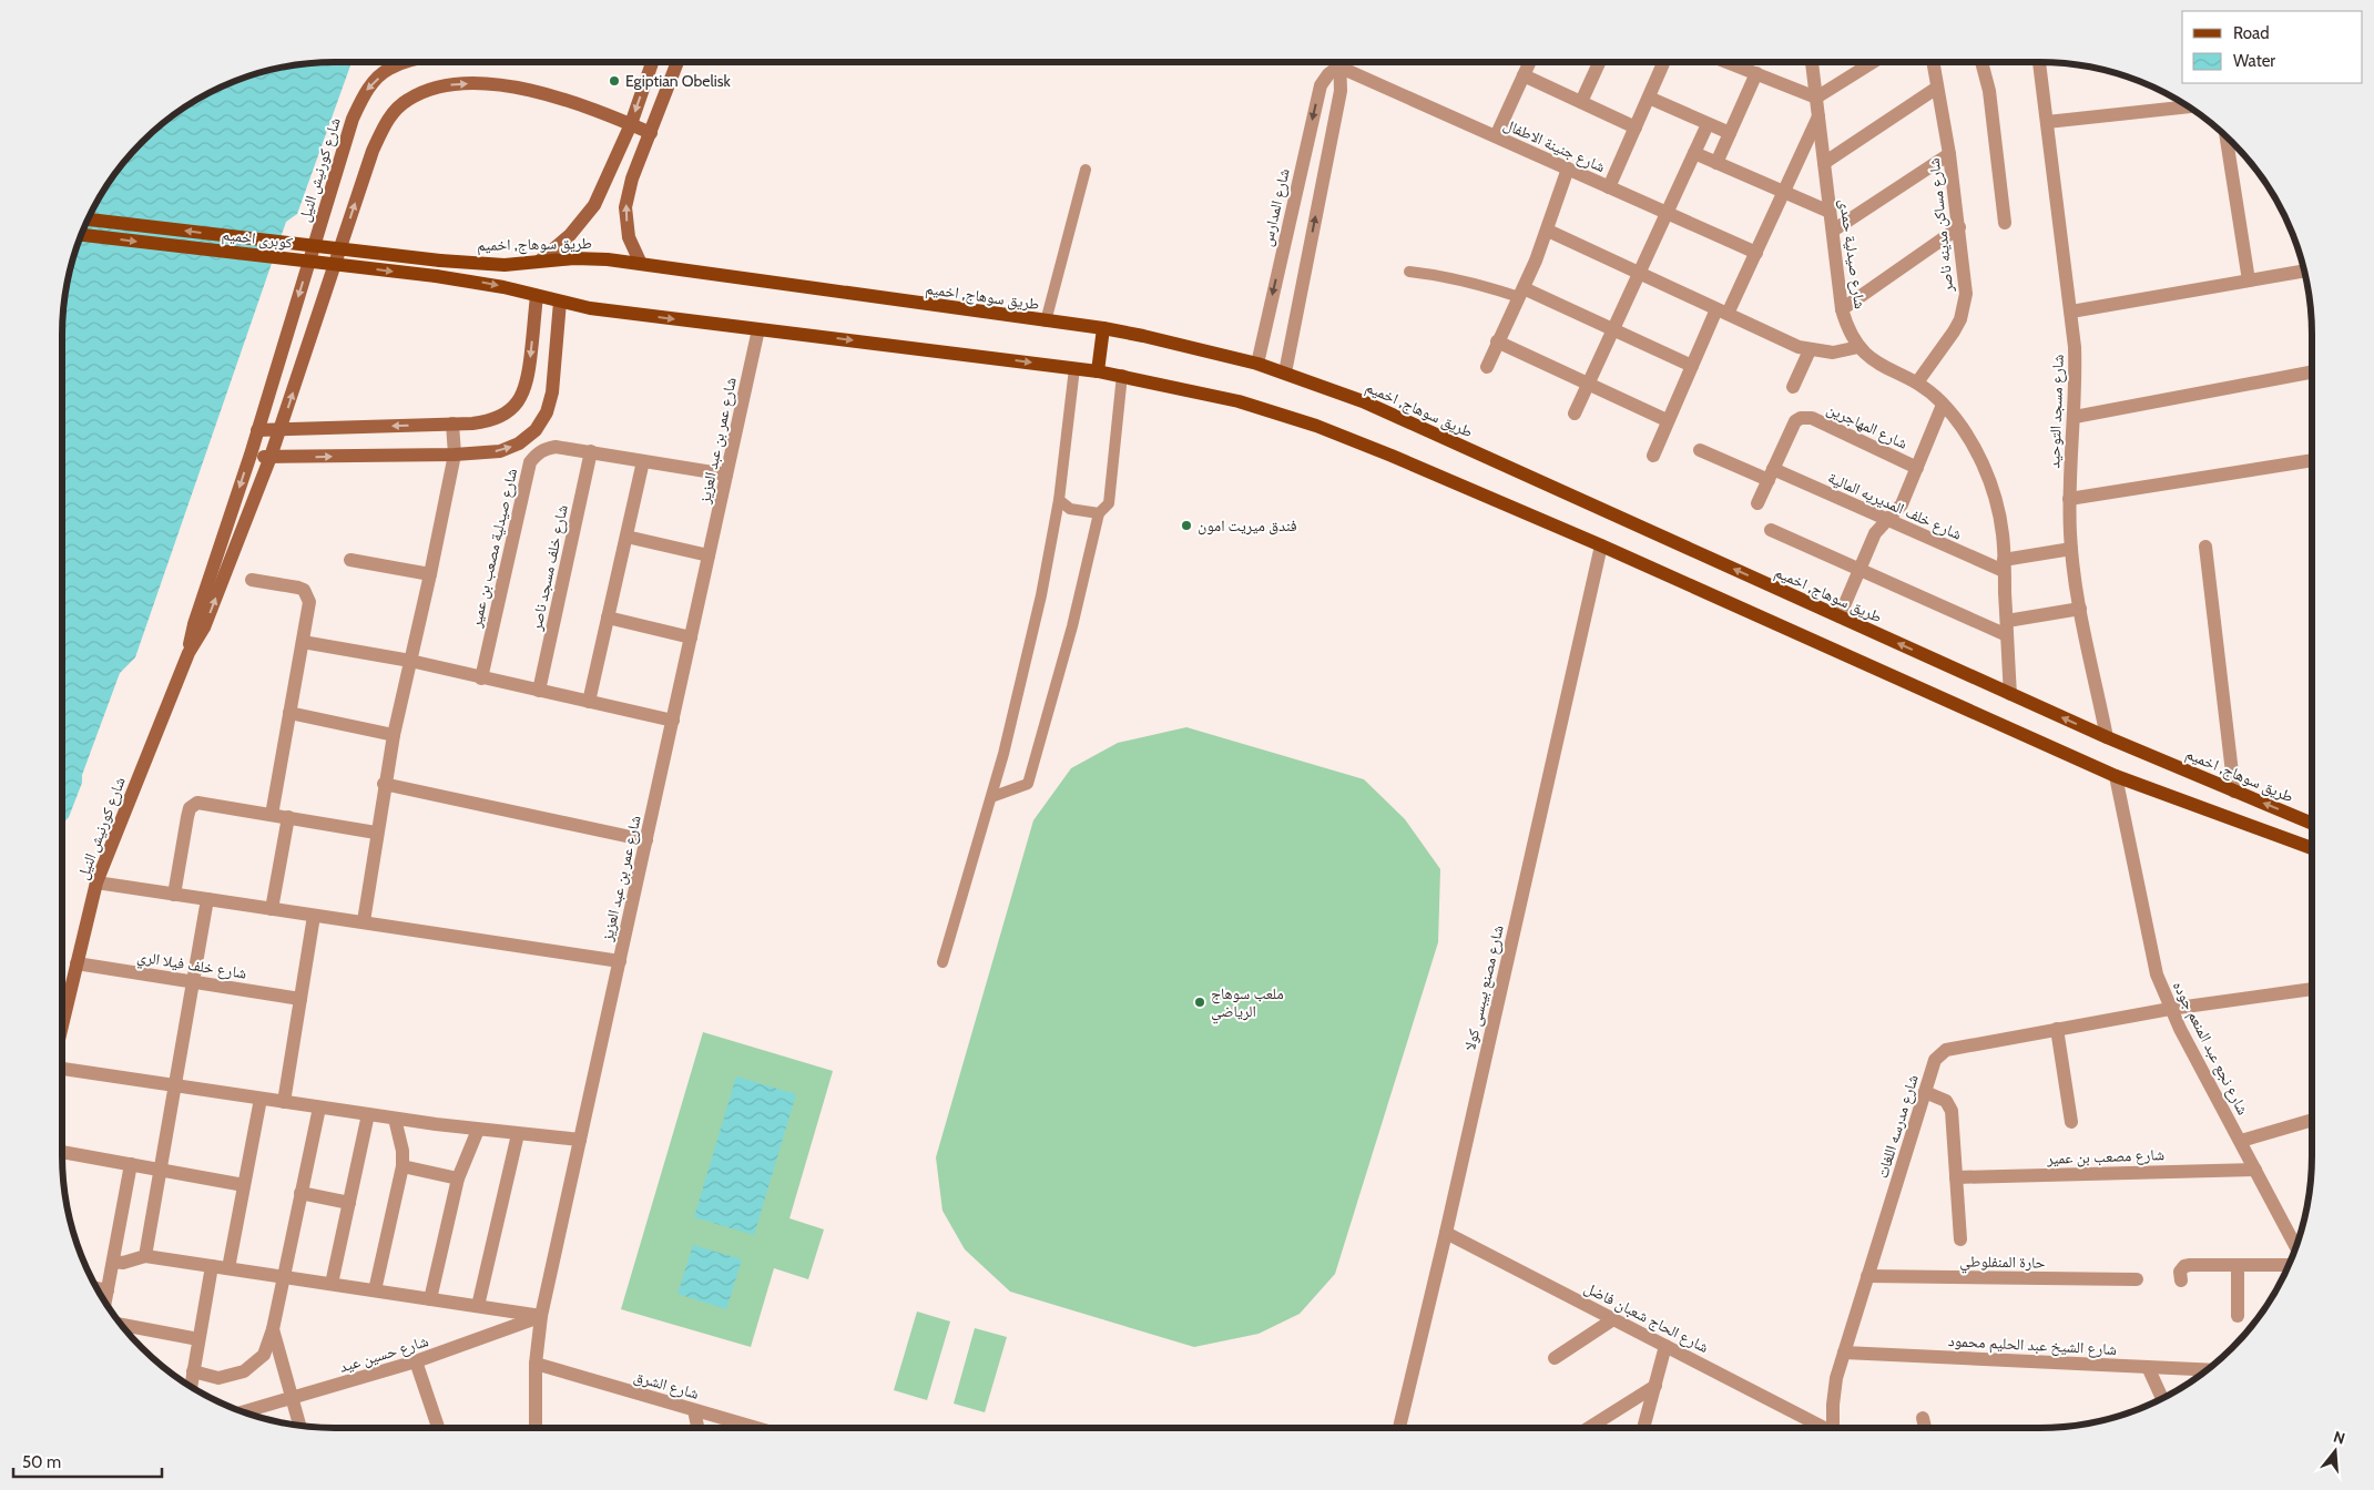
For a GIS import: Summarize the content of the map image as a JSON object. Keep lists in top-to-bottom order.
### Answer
{
  "streets": {
    "main road": ["شارع كورنيش النيل", "كوبرى اخميم", "طريق سوهاج, اخميم"],
    "street": [
      "شارع جنينة الاطفال",
      "شارع المدارس",
      "شارع مساكن مدينه ناصر",
      "شارع صيدلية حمدى",
      "شارع مسجد التوحيد",
      "شارع المهاجرين",
      "شارع عمر بن عبد العزيز",
      "شارع خلف المديريه المالية",
      "شارع صيدلية مصعب بن عمير",
      "شارع خلف مسجد ناصر",
      "شارع خلف فيلا الري",
      "شارع مصنع بيبسى كولا",
      "شارع نجع عبد المنعم جوده",
      "شارع مدرسه اللغات",
      "شارع مصعب بن عمير",
      "حارة المنفلوطي",
      "شارع الحاج شعبان فاضل",
      "شارع الشيخ عبد الحليم محمود",
      "شارع حسين عيد",
      "شارع الشرق"
    ]
  },
  "crossings": [
    ["شارع كورنيش النيل", "شارع خلف فيلا الري"],
    ["شارع المدارس", "طريق سوهاج, اخميم"],
    ["شارع مساكن مدينه ناصر", "شارع صيدلية حمدى"],
    ["كوبرى اخميم", "طريق سوهاج, اخميم"],
    ["طريق سوهاج, اخميم", "شارع صيدلية حمدى"],
    ["طريق سوهاج, اخميم", "شارع مسجد التوحيد"],
    ["شارع صيدلية حمدى", "شارع خلف المديريه المالية"],
    ["شارع المهاجرين", "شارع خلف المديريه المالية"],
    ["شارع عمر بن عبد العزيز", "شارع صيدلية مصعب بن عمير"],
    ["شارع عمر بن عبد العزيز", "شارع حسين عيد"],
    ["شارع عمر بن عبد العزيز", "شارع الشرق"],
    ["شارع صيدلية مصعب بن عمير", "شارع خلف مسجد ناصر"],
    ["شارع مصنع بيبسى كولا", "شارع الحاج شعبان فاضل"],
    ["شارع نجع عبد المنعم جوده", "شارع مدرسه اللغات"],
    ["شارع نجع عبد المنعم جوده", "شارع مصعب بن عمير"],
    ["شارع مدرسه اللغات", "حارة المنفلوطي"],
    ["شارع مدرسه اللغات", "شارع الشيخ عبد الحليم محمود"]
  ],
  "places": ["Egiptian Obelisk", "فندق ميريت امون", "ملعب سوهاج الرياضي"],
  "legend": ["Road", "Water"],
  "scale_bar": "50 m",
  "north": "top"
}
